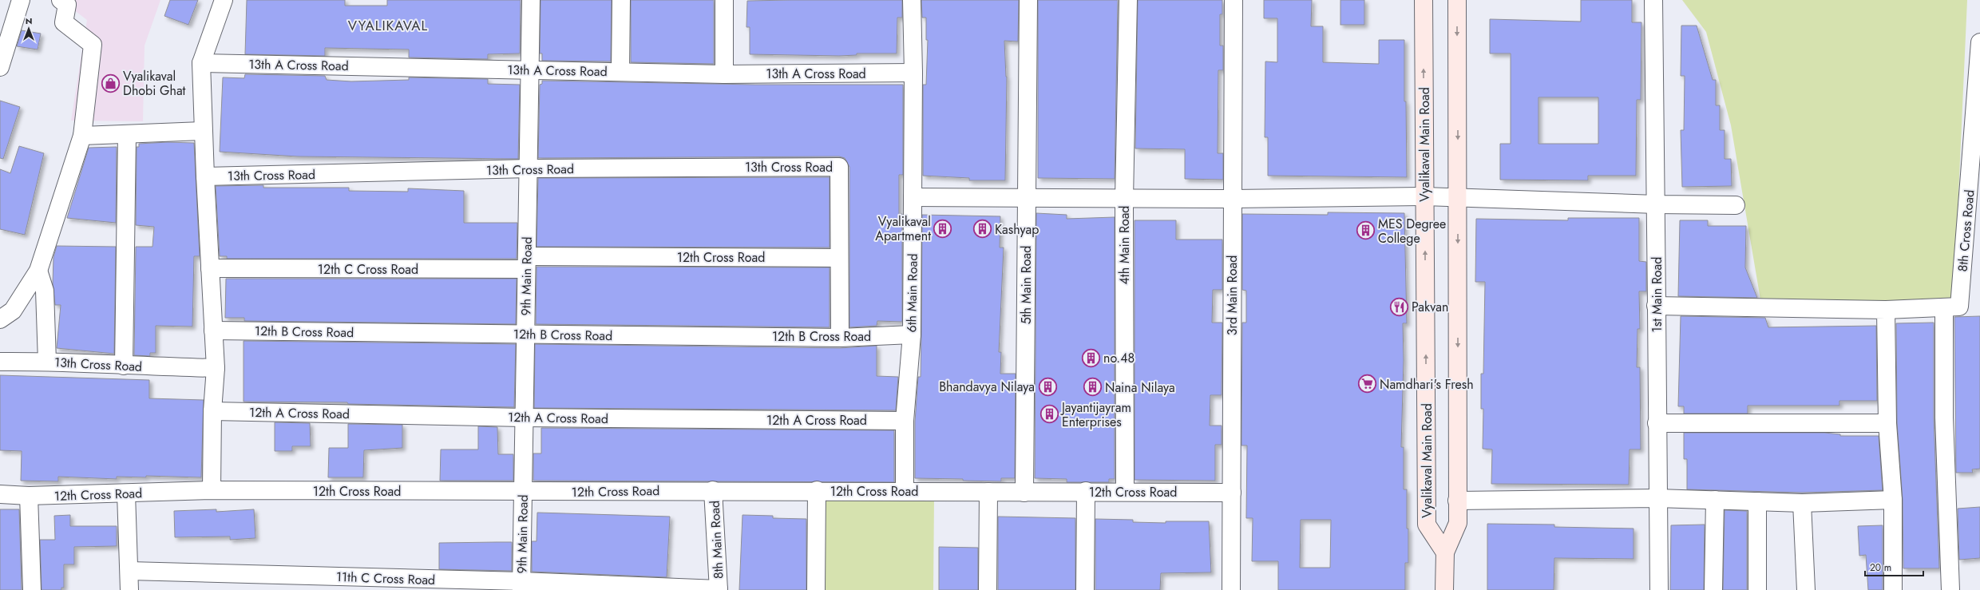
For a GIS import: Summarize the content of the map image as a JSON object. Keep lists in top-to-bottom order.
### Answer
{
  "streets": {
    "street": [
      "13th A Cross Road",
      "Vyalikaval Main Road",
      "13th Cross Road",
      "8th Cross Road",
      "4th Main Road",
      "12th Cross Road",
      "12th C Cross Road",
      "9th Main Road",
      "5th Main Road",
      "6th Main Road",
      "1st Main Road",
      "3rd Main Road",
      "12th B Cross Road",
      "12th A Cross Road",
      "8th Main Road",
      "11th C Cross Road"
    ]
  },
  "crossings": [
    ["13th A Cross Road", "9th Main Road"],
    ["13th A Cross Road", "6th Main Road"],
    ["13th Cross Road", "12th Cross Road"],
    ["13th Cross Road", "9th Main Road"],
    ["13th Cross Road", "12th B Cross Road"],
    ["8th Cross Road", "1st Main Road"],
    ["4th Main Road", "12th Cross Road"],
    ["12th Cross Road", "12th C Cross Road"],
    ["12th Cross Road", "9th Main Road"],
    ["12th Cross Road", "5th Main Road"],
    ["12th Cross Road", "6th Main Road"],
    ["12th Cross Road", "3rd Main Road"],
    ["12th Cross Road", "8th Main Road"],
    ["12th C Cross Road", "9th Main Road"],
    ["9th Main Road", "12th B Cross Road"],
    ["9th Main Road", "12th A Cross Road"],
    ["9th Main Road", "11th C Cross Road"],
    ["6th Main Road", "12th B Cross Road"],
    ["6th Main Road", "12th A Cross Road"],
    ["8th Main Road", "11th C Cross Road"]
  ],
  "districts": ["VYALIKAVAL"],
  "places": {
    "shop": ["Vyalikaval Dhobi Ghat"],
    "building": [
      "Vyalikaval Apartment",
      "Kashyap",
      "MES Degree College",
      "no.48",
      "Bhandavya Nilaya",
      "Naina Nilaya",
      "Jayantijayram Enterprises"
    ],
    "restaurant": ["Pakvan"],
    "supermarket": ["Namdhari's Fresh"]
  },
  "scale_bar": "20 m",
  "north": "top"
}
